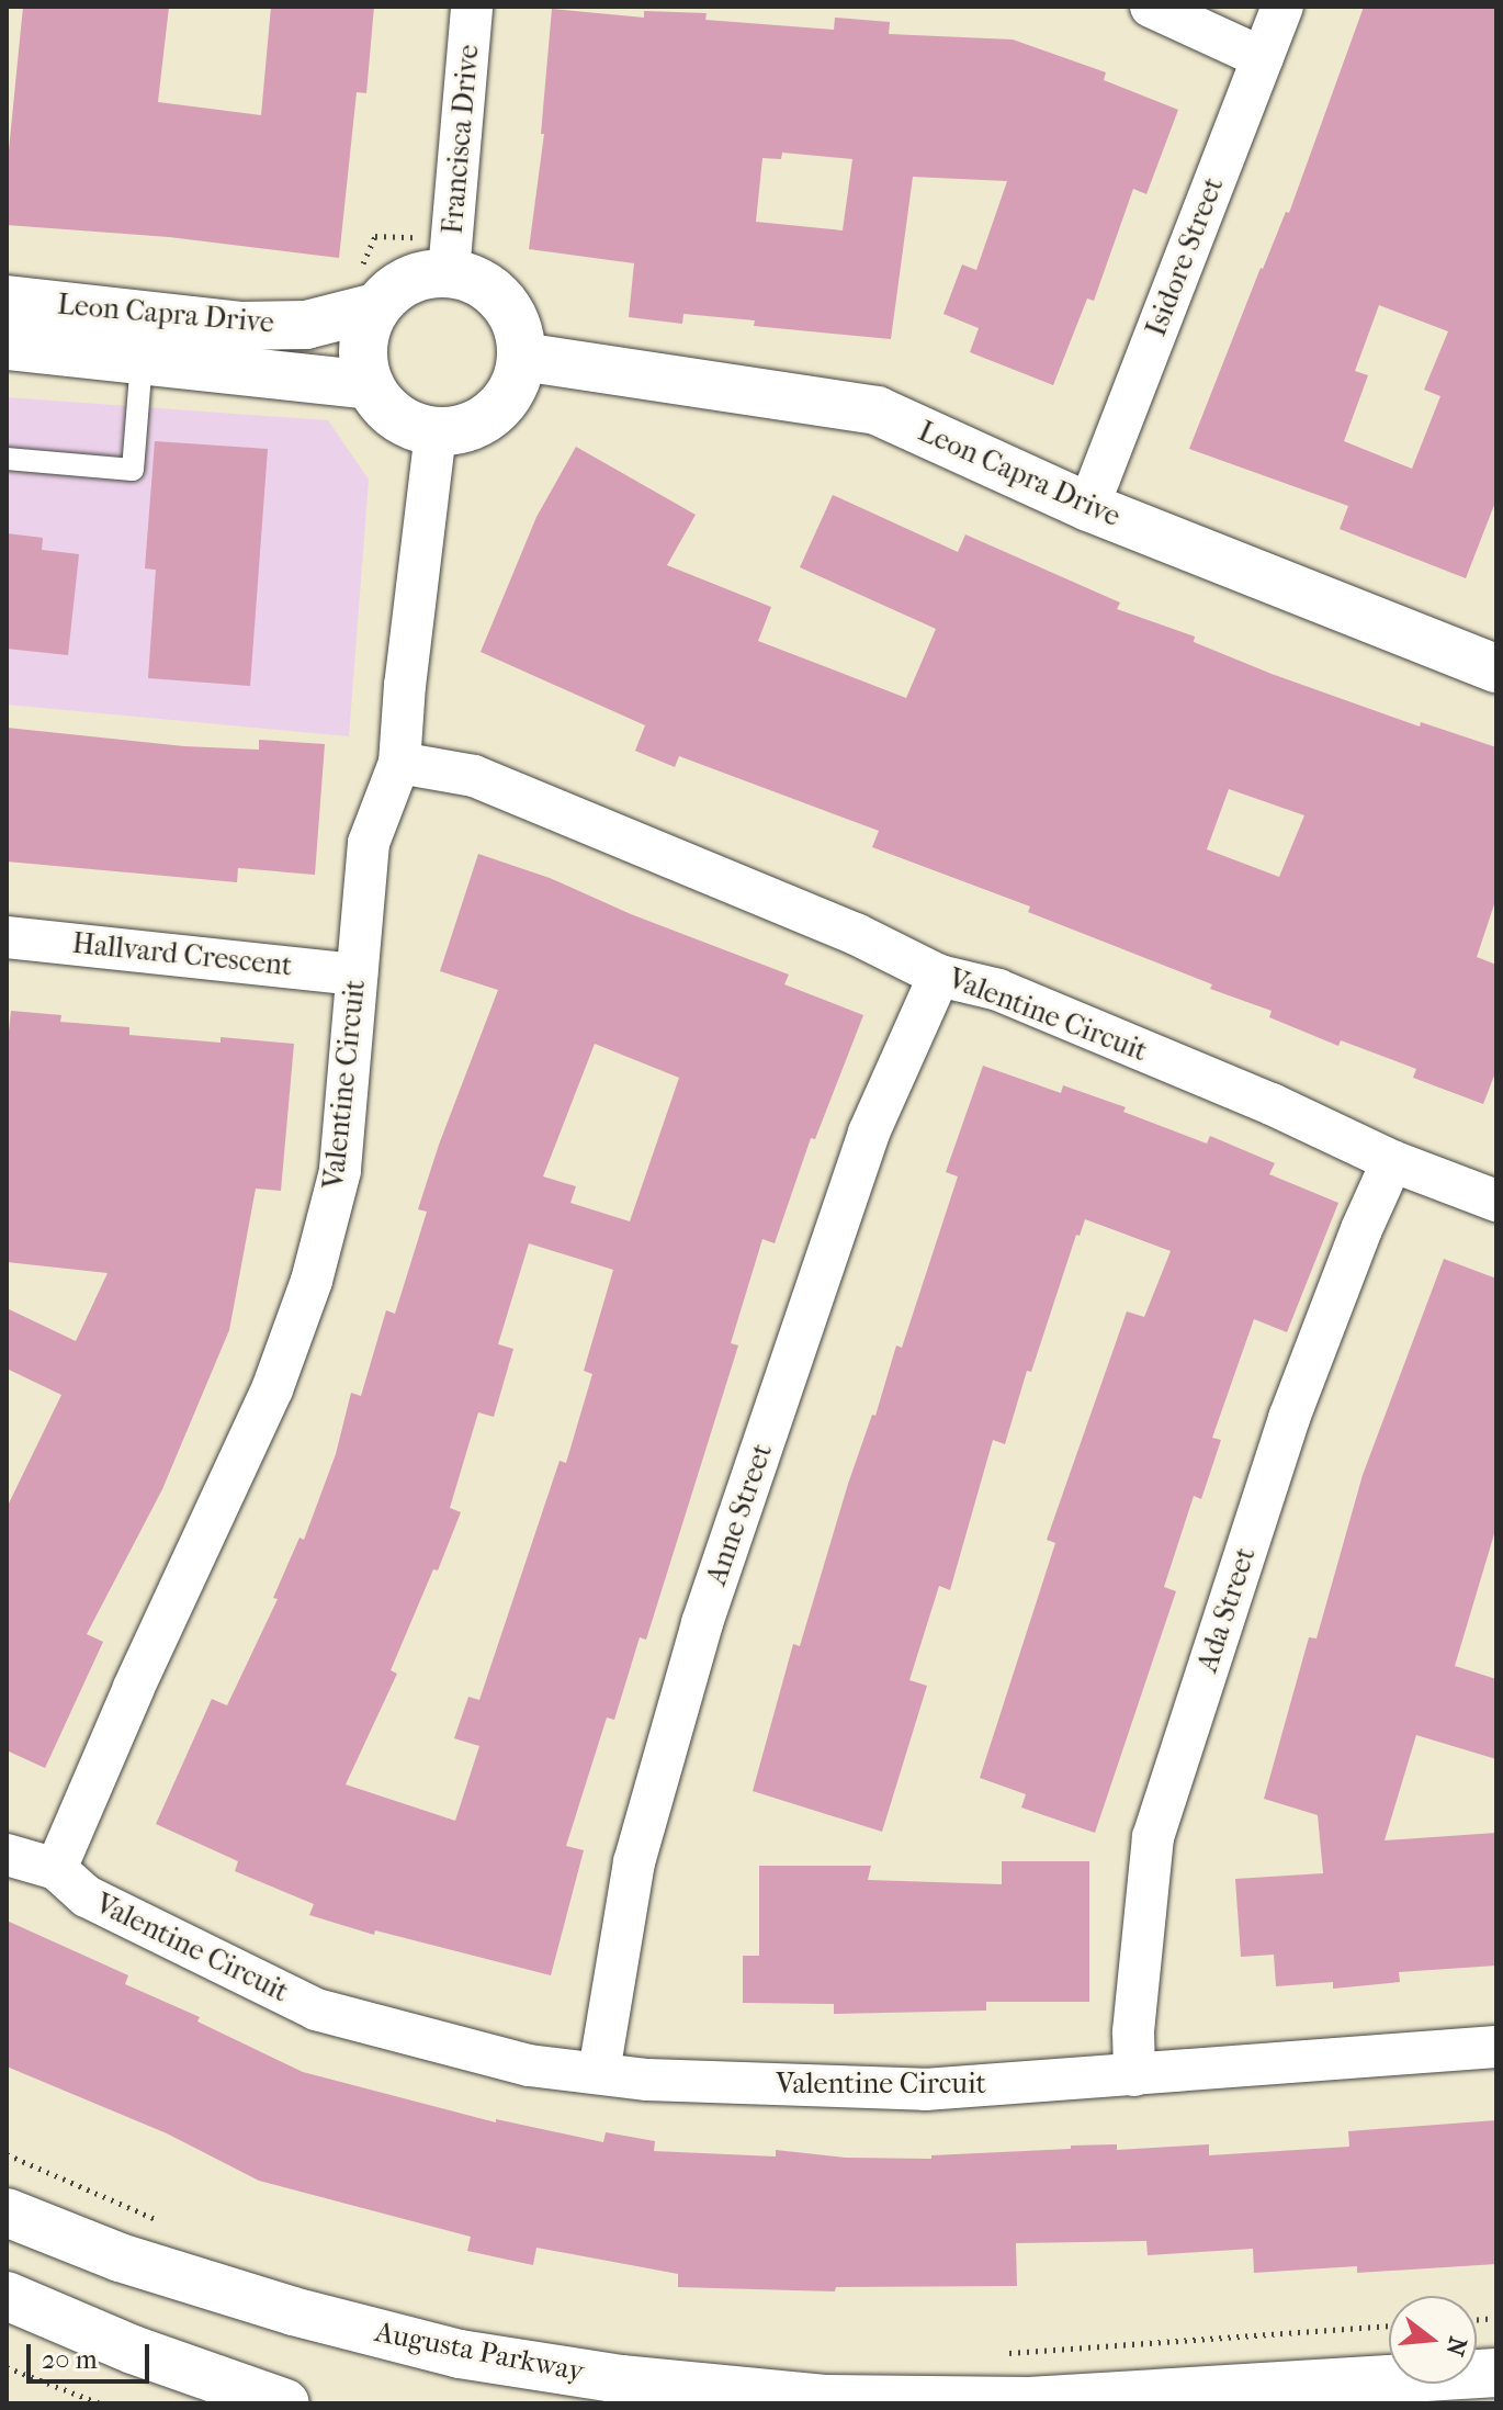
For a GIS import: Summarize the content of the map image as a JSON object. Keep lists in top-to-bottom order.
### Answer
{
  "streets": {
    "street": [
      "Francisca Drive",
      "Isidore Street",
      "Leon Capra Drive",
      "Hallvard Crescent",
      "Valentine Circuit",
      "Anne Street",
      "Ada Street",
      "Augusta Parkway"
    ]
  },
  "crossings": [
    ["Francisca Drive", "Leon Capra Drive"],
    ["Francisca Drive", "Valentine Circuit"],
    ["Isidore Street", "Leon Capra Drive"],
    ["Leon Capra Drive", "Valentine Circuit"],
    ["Hallvard Crescent", "Valentine Circuit"],
    ["Valentine Circuit", "Anne Street"],
    ["Valentine Circuit", "Ada Street"]
  ],
  "scale_bar": "20 m",
  "north": "right"
}
